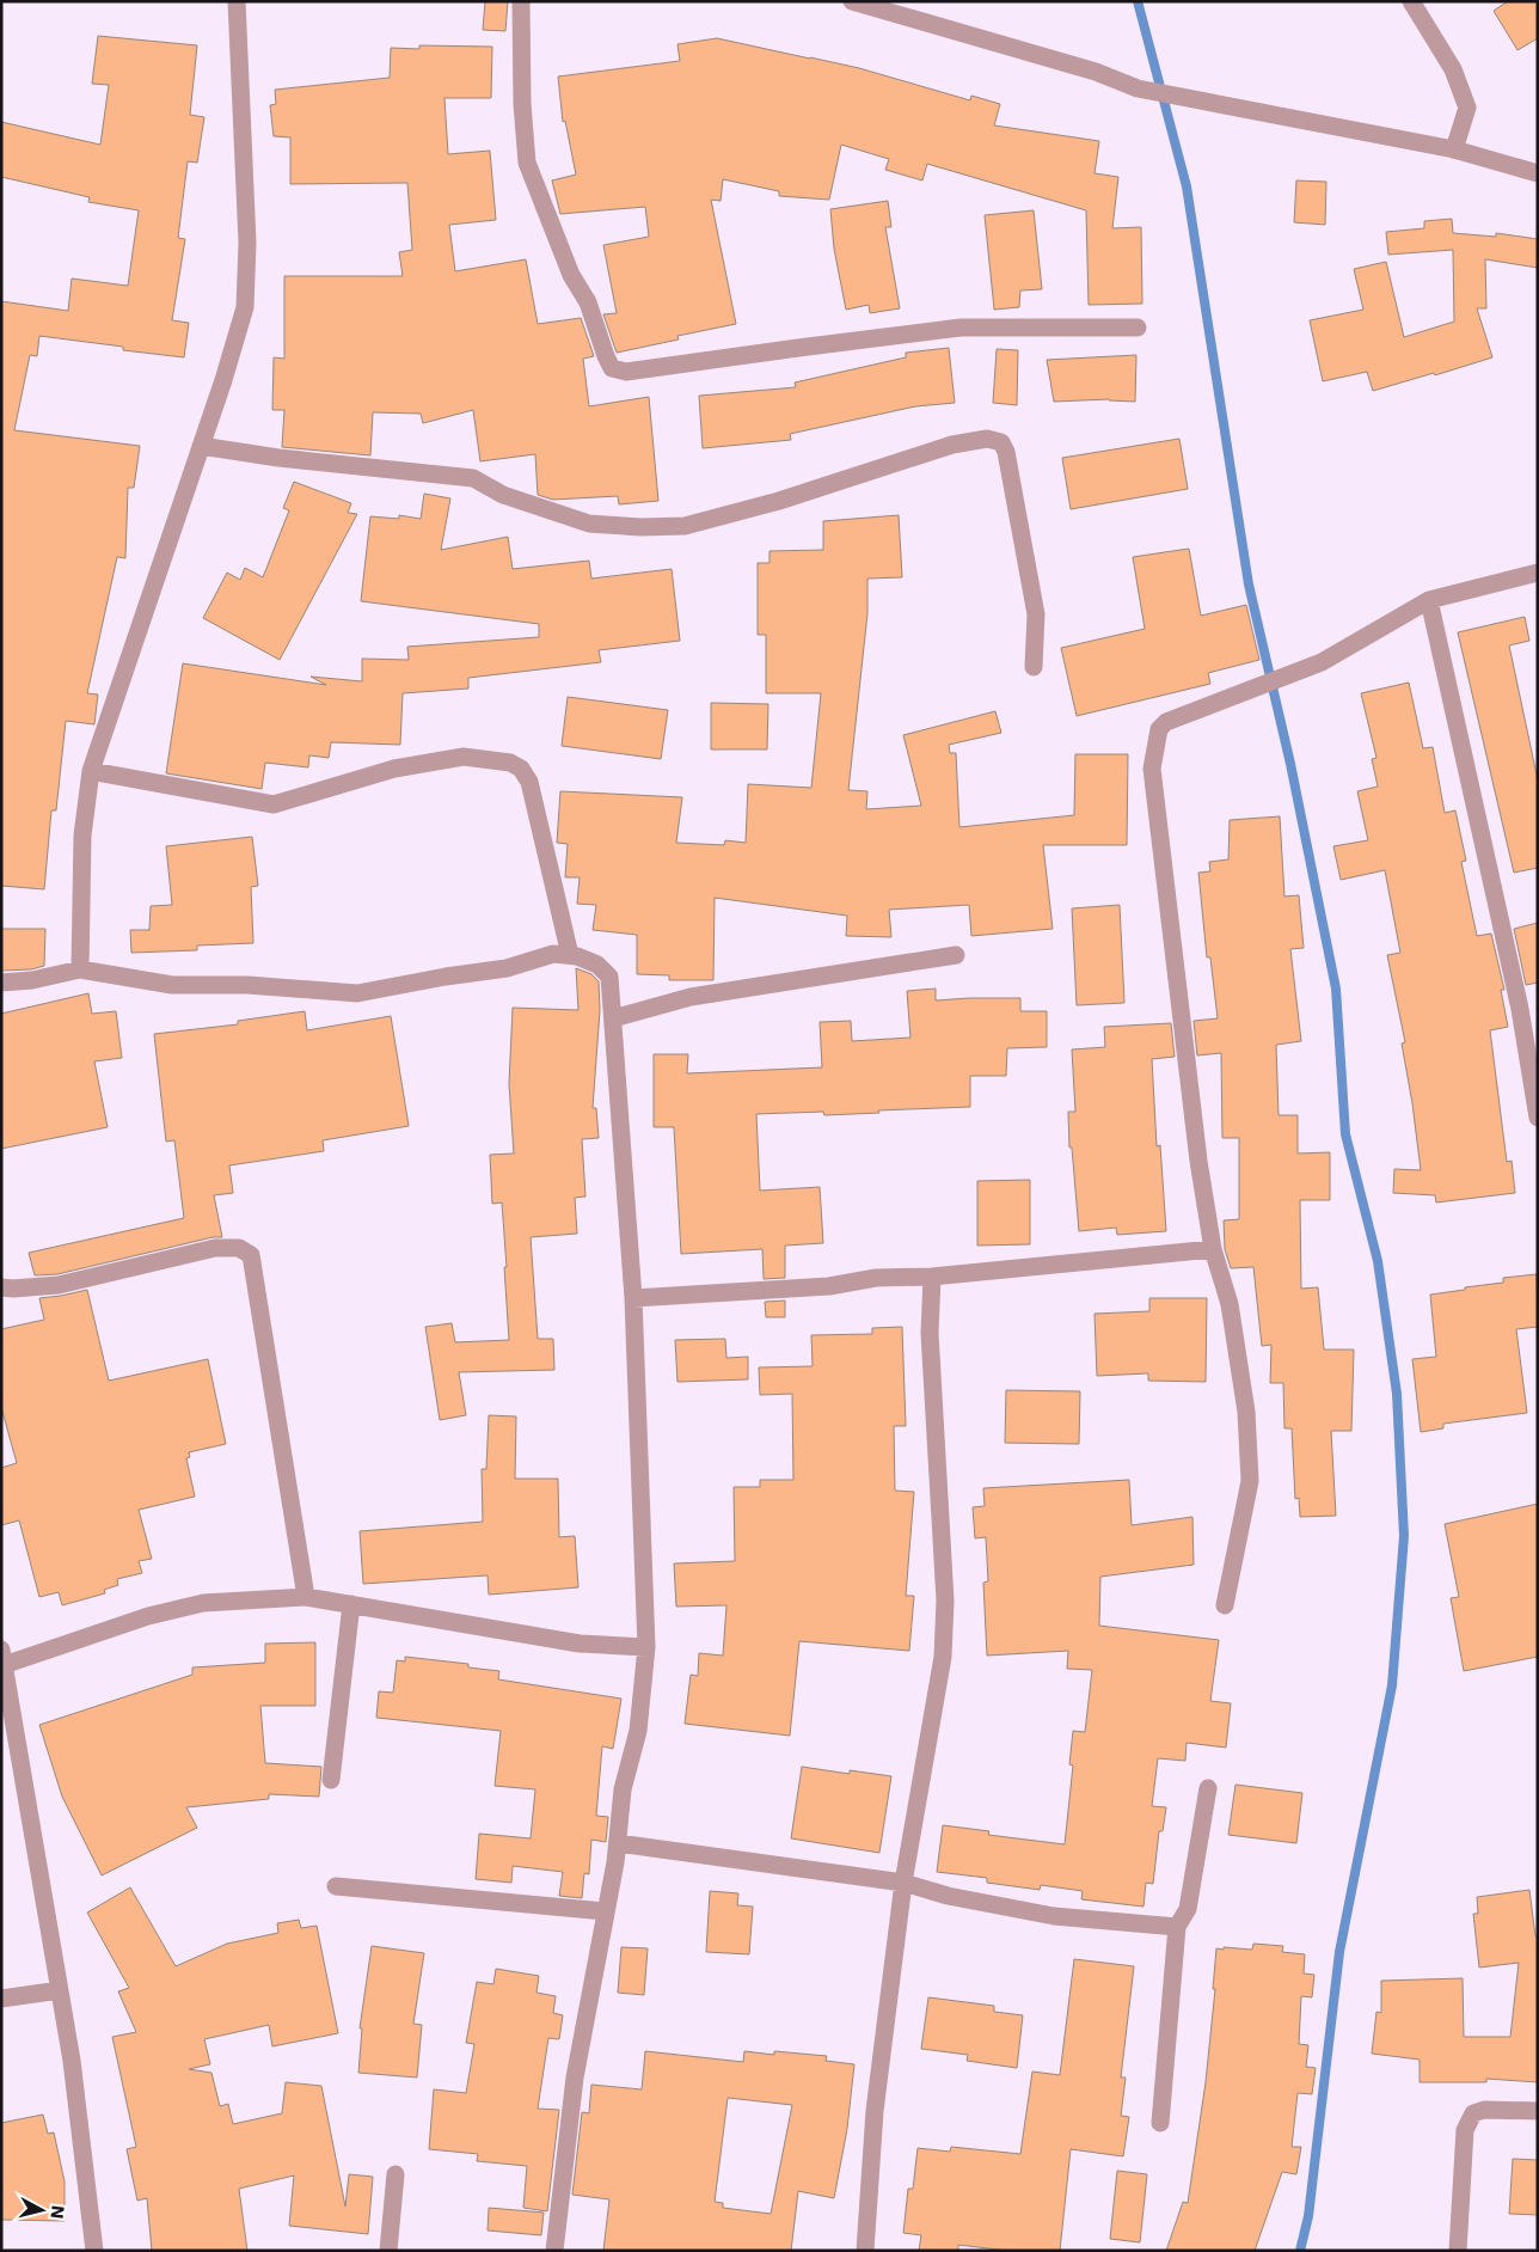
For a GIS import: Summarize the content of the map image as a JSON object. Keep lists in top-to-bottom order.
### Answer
{
  "north": "right"
}
